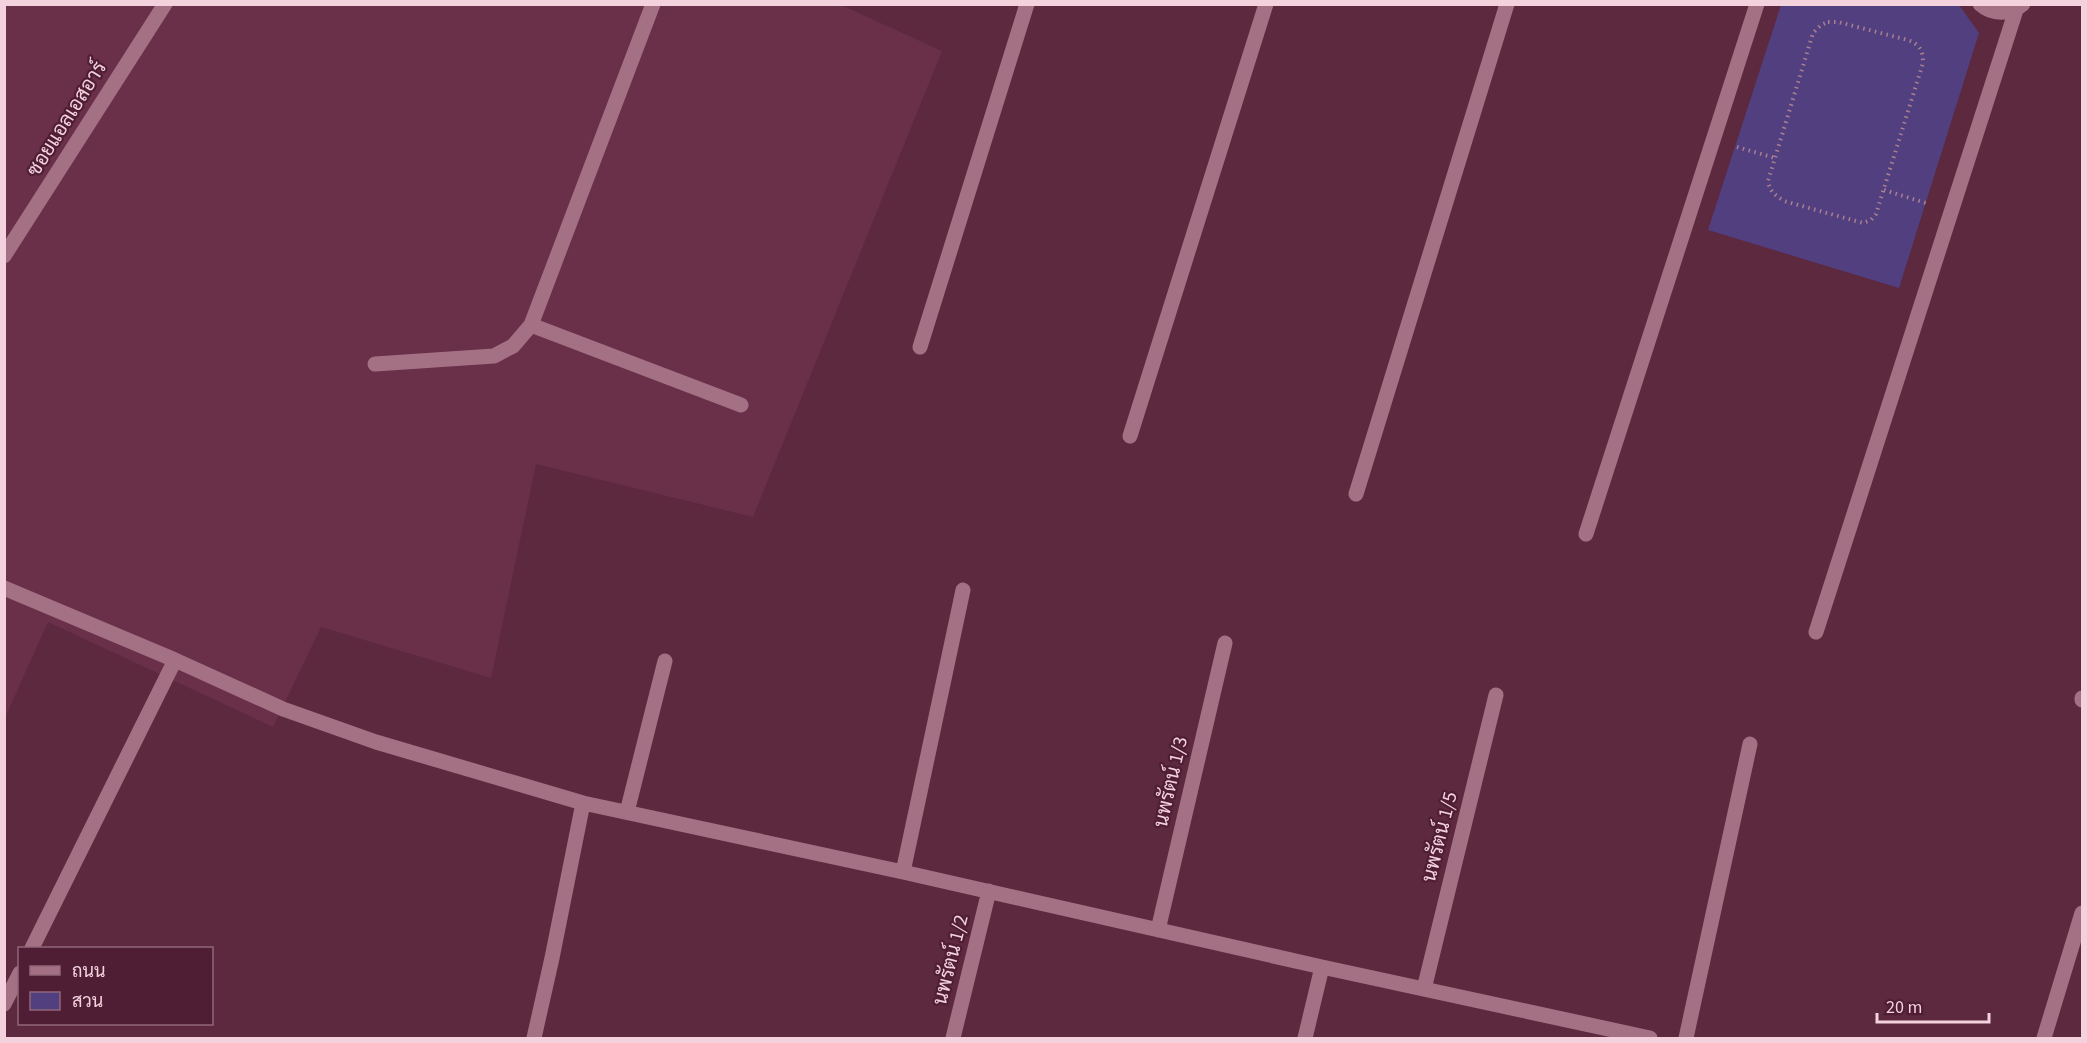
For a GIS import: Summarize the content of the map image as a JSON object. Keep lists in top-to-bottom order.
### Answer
{
  "streets": {
    "street": [
      "ซอยแอลเอสอาร์",
      "นพรัตน์ 1/3",
      "นพรัตน์ 1/5",
      "นพรัตน์ 1/2"
    ]
  },
  "legend": ["ถนน", "สวน"],
  "scale_bar": "20 m"
}
